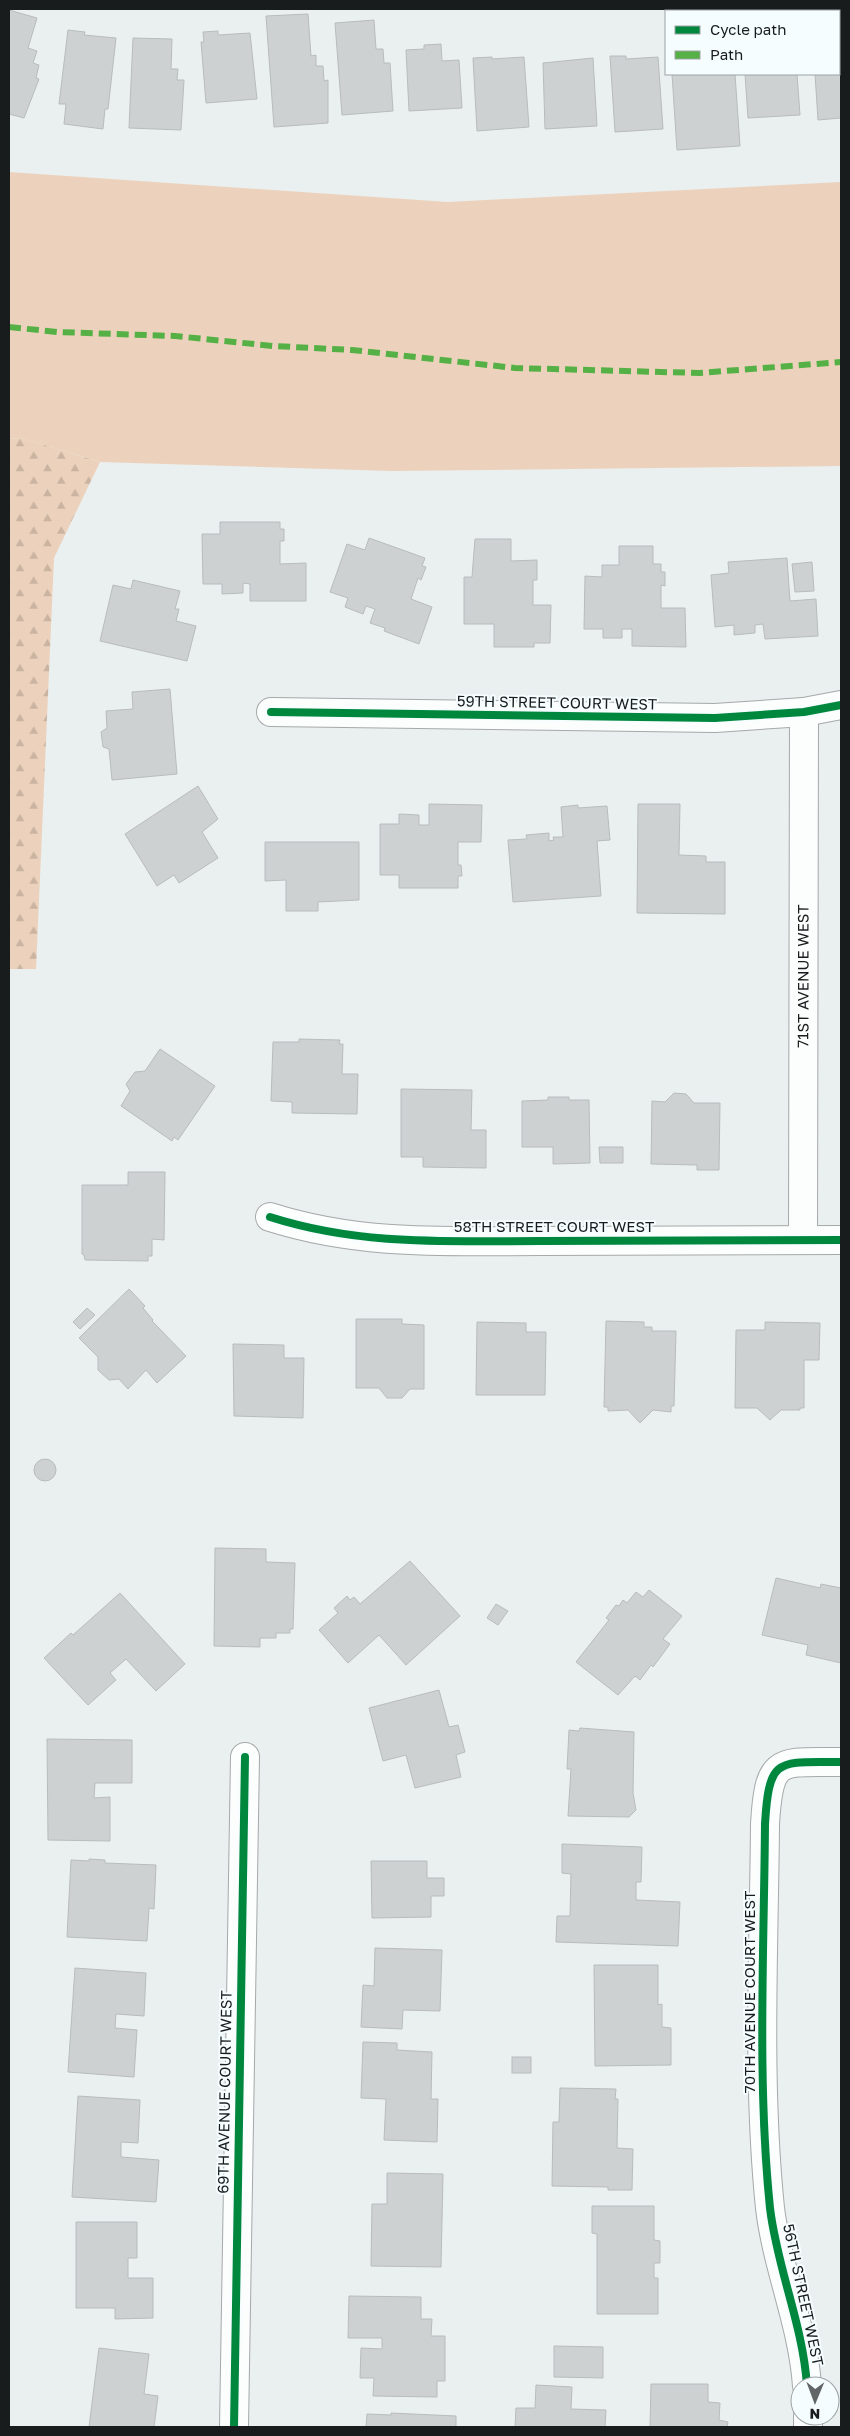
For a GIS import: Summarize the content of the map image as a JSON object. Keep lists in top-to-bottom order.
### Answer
{
  "streets": {
    "street": [
      "59TH STREET COURT WEST",
      "71ST AVENUE WEST",
      "58TH STREET COURT WEST",
      "70TH AVENUE COURT WEST",
      "69TH AVENUE COURT WEST",
      "56TH STREET WEST"
    ]
  },
  "crossings": [
    ["59TH STREET COURT WEST", "71ST AVENUE WEST"],
    ["71ST AVENUE WEST", "58TH STREET COURT WEST"],
    ["70TH AVENUE COURT WEST", "56TH STREET WEST"]
  ],
  "legend": ["Cycle path", "Path"],
  "north": "bottom"
}
